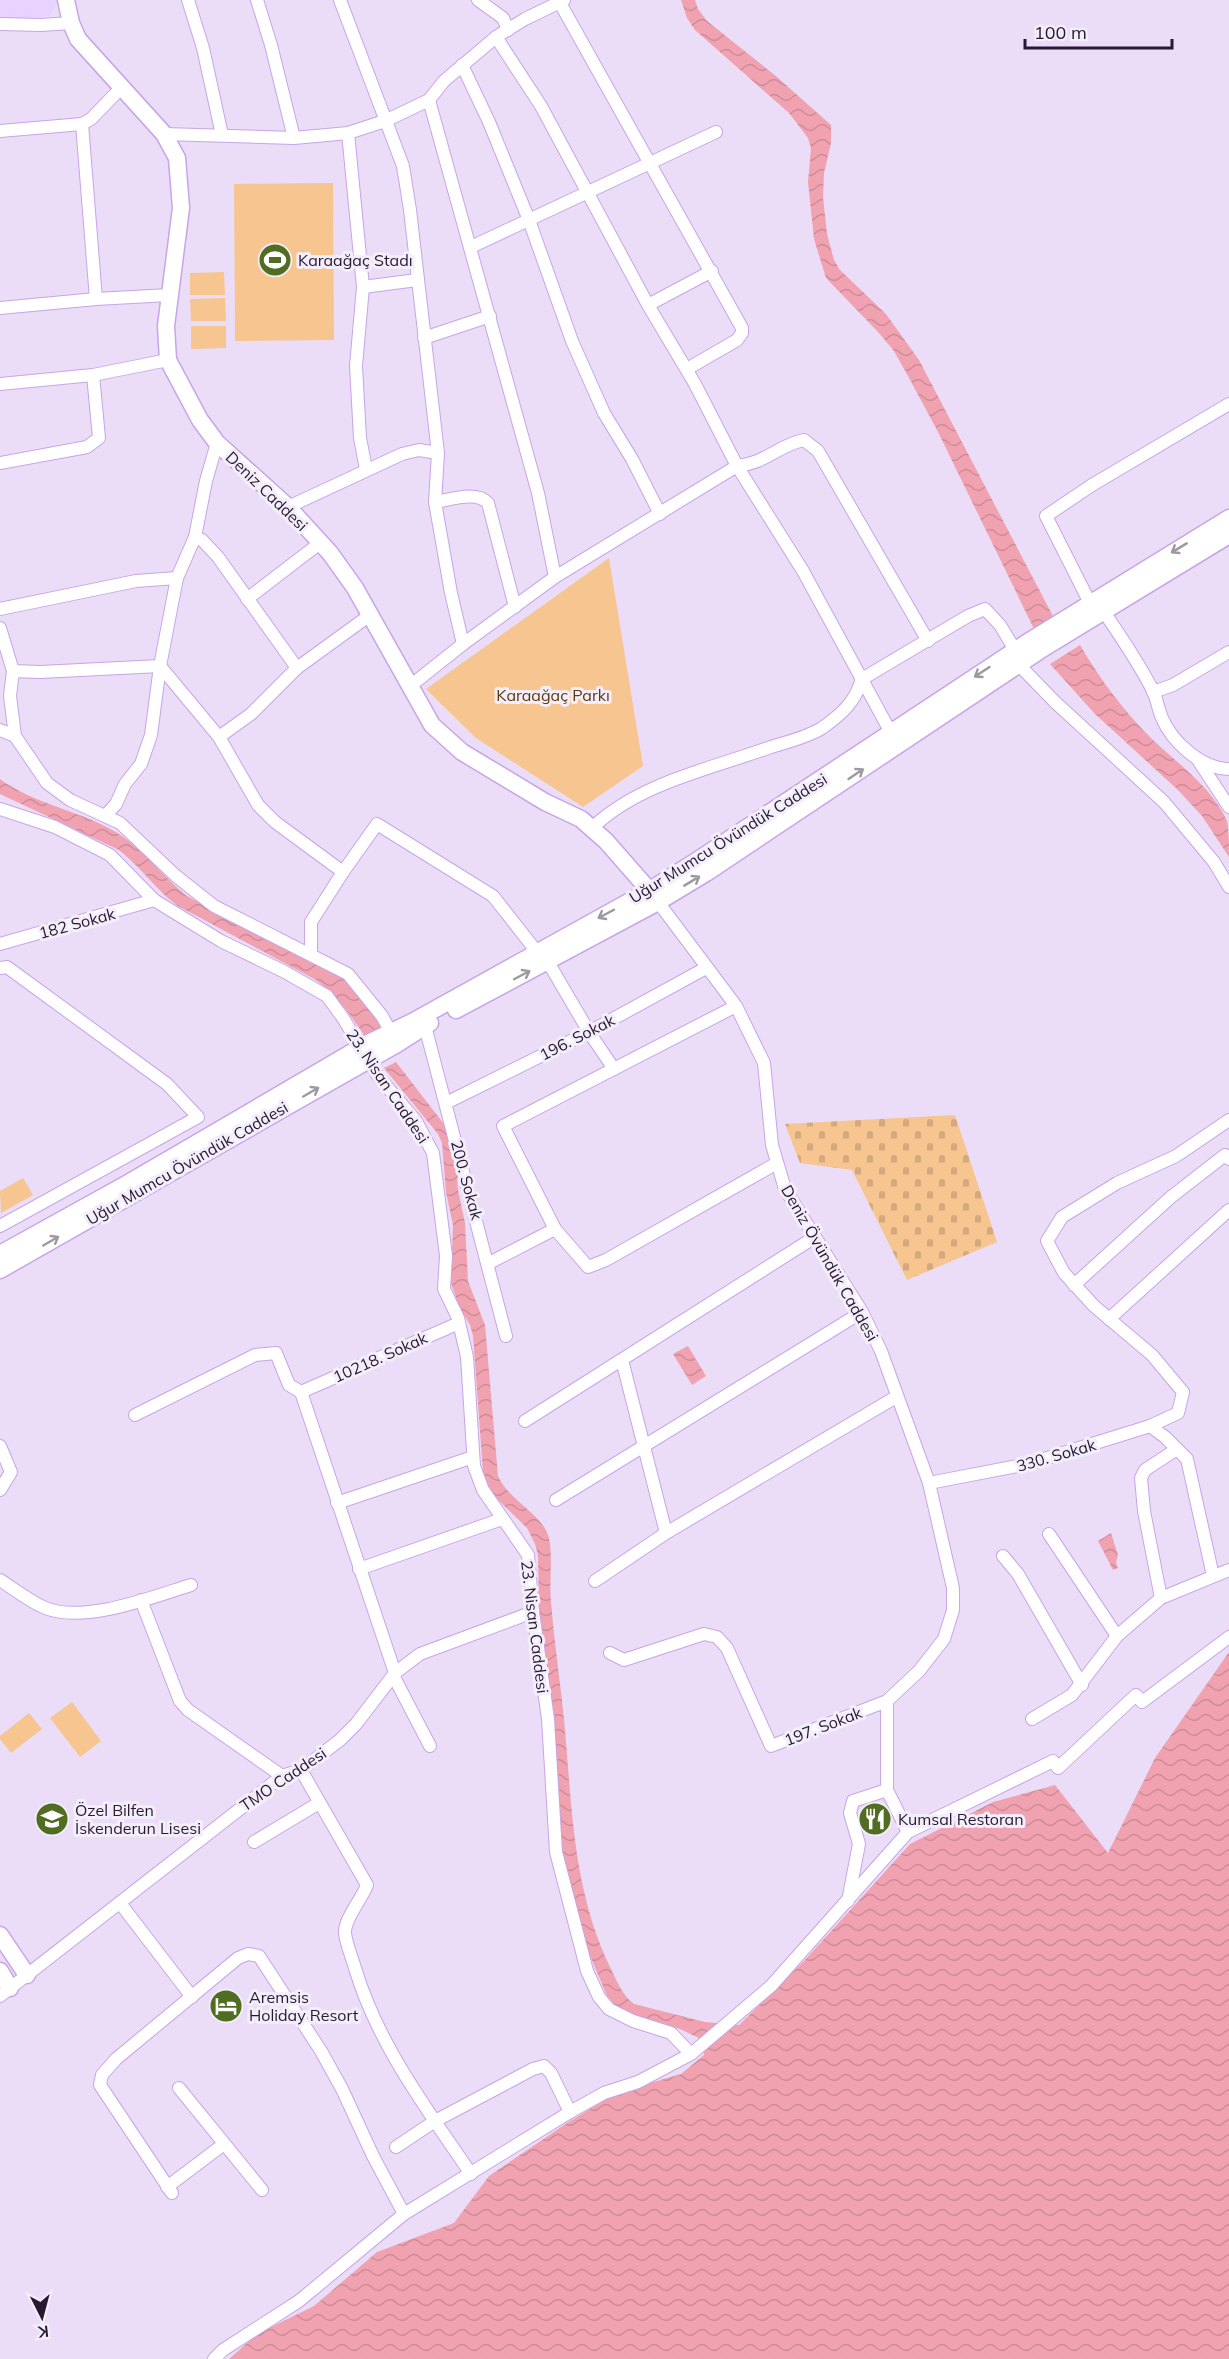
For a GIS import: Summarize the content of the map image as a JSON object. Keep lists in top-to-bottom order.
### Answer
{
  "streets": {
    "street": [
      "Deniz Caddesi",
      "Uğur Mumcu Övündük Caddesi",
      "182 Sokak",
      "196. Sokak",
      "23. Nisan Caddesi",
      "200. Sokak",
      "Deniz Övündük Caddesi",
      "10218. Sokak",
      "330. Sokak",
      "197. Sokak",
      "TMO Caddesi"
    ]
  },
  "crossings": [
    ["Deniz Caddesi", "Uğur Mumcu Övündük Caddesi"],
    ["Deniz Caddesi", "Deniz Övündük Caddesi"],
    ["Uğur Mumcu Övündük Caddesi", "23. Nisan Caddesi"],
    ["Uğur Mumcu Övündük Caddesi", "200. Sokak"],
    ["Uğur Mumcu Övündük Caddesi", "Deniz Övündük Caddesi"],
    ["182 Sokak", "23. Nisan Caddesi"],
    ["196. Sokak", "200. Sokak"],
    ["196. Sokak", "Deniz Övündük Caddesi"],
    ["23. Nisan Caddesi", "10218. Sokak"],
    ["23. Nisan Caddesi", "TMO Caddesi"],
    ["Deniz Övündük Caddesi", "330. Sokak"],
    ["Deniz Övündük Caddesi", "197. Sokak"]
  ],
  "parks": ["Karaağaç Parkı"],
  "places": {
    "sports": ["Karaağaç Stadı"],
    "school or university": ["Özel Bilfen İskenderun Lisesi"],
    "restaurant": ["Kumsal Restoran"],
    "hotel": ["Aremsis Holiday Resort"]
  },
  "scale_bar": "100 m",
  "north": "bottom"
}
